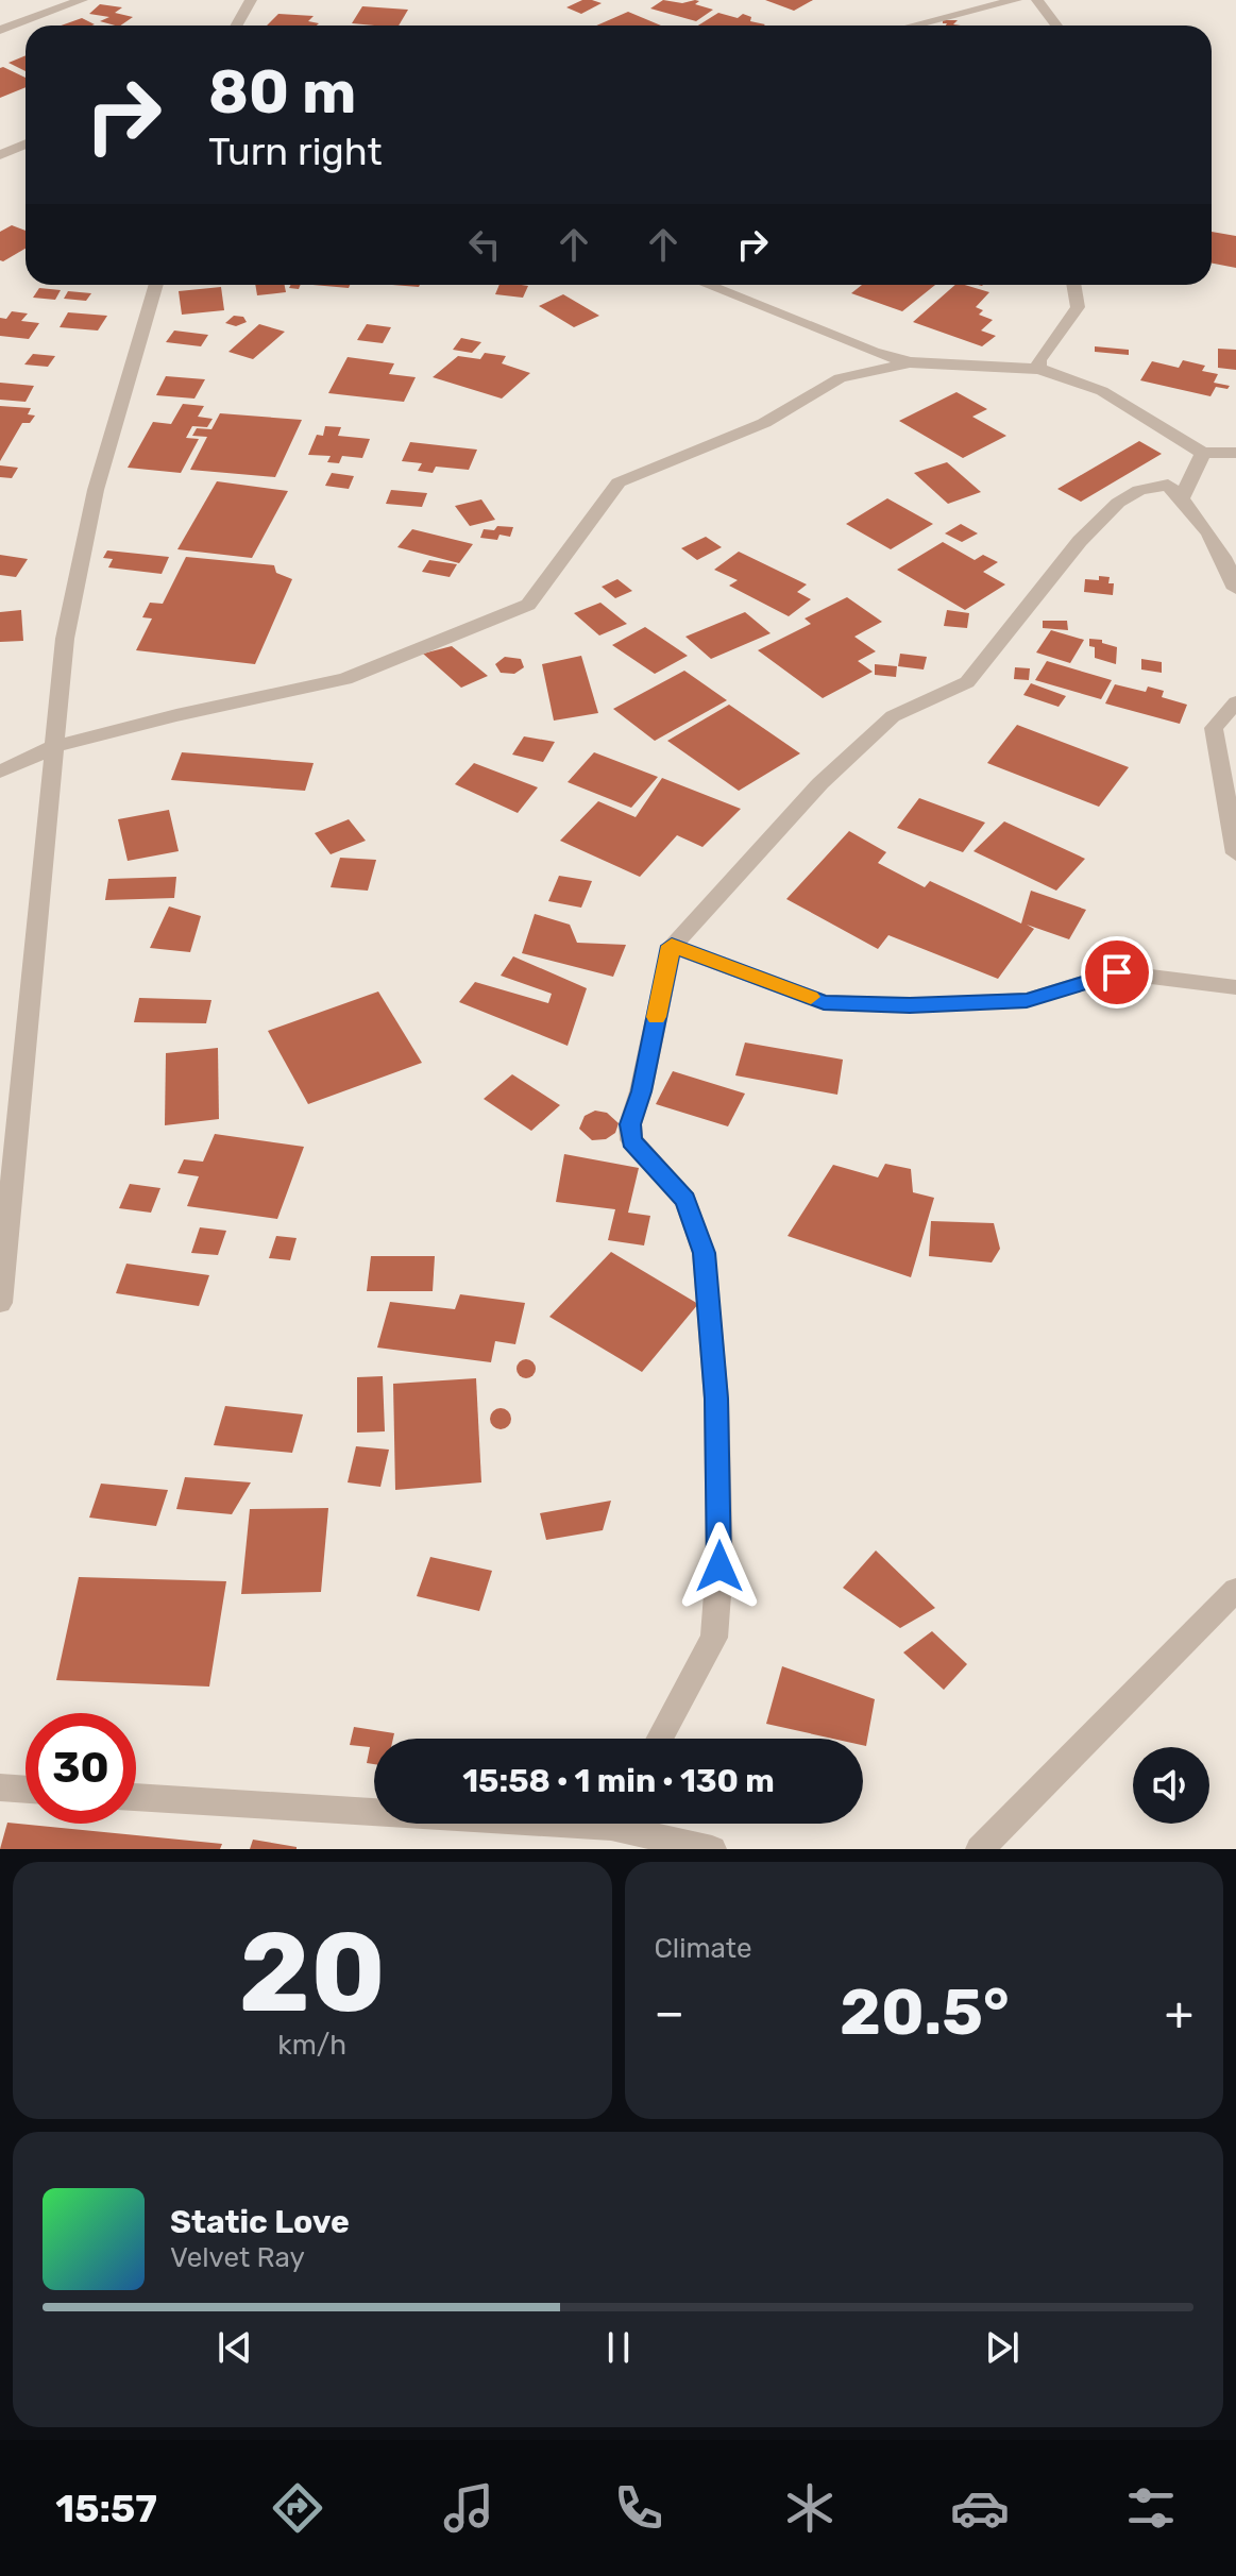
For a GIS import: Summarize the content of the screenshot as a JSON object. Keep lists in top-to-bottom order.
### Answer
{
  "page": {
    "turn": ["80 m", "Turn right"],
    "limit": "30",
    "trip": "15:58 · 1 min · 130 m",
    "tile": [
      ["20", "km/h"],
      "Climate"
    ],
    "heat": ["−", "20.5°", "+"],
    "song": ["Static Love", "Velvet Ray"],
    "tabs": "15:57"
  }
}
